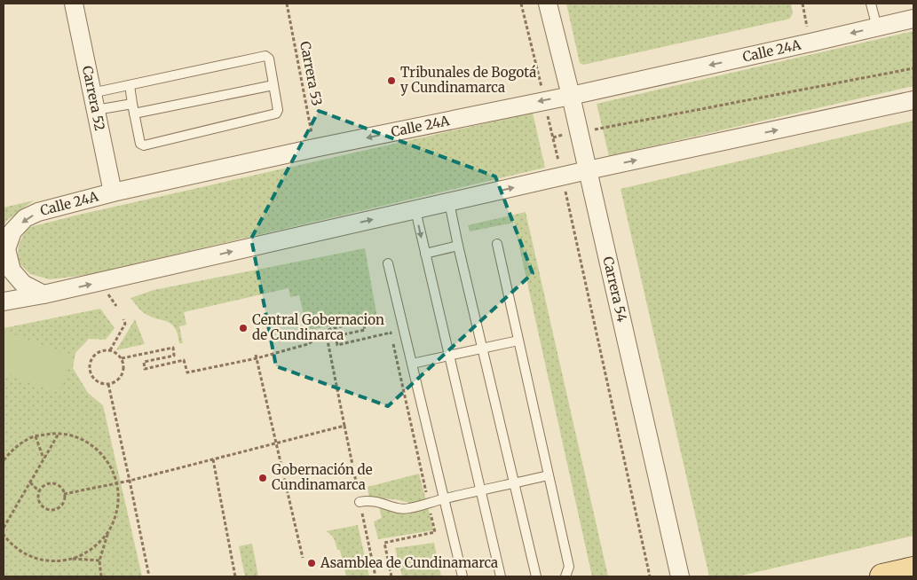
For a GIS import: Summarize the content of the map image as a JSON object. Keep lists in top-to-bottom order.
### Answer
{
  "streets": {
    "street": ["Calle 24A", "Carrera 52", "Carrera 54"],
    "path": ["Carrera 53"]
  },
  "crossings": [
    ["Calle 24A", "Carrera 53"],
    ["Calle 24A", "Carrera 52"],
    ["Calle 24A", "Carrera 54"]
  ],
  "places": [
    "Tribunales de Bogotá y Cundinamarca",
    "Central Gobernacion de Cundinarca",
    "Gobernación de Cundinamarca",
    "Asamblea de Cundinamarca"
  ]
}
